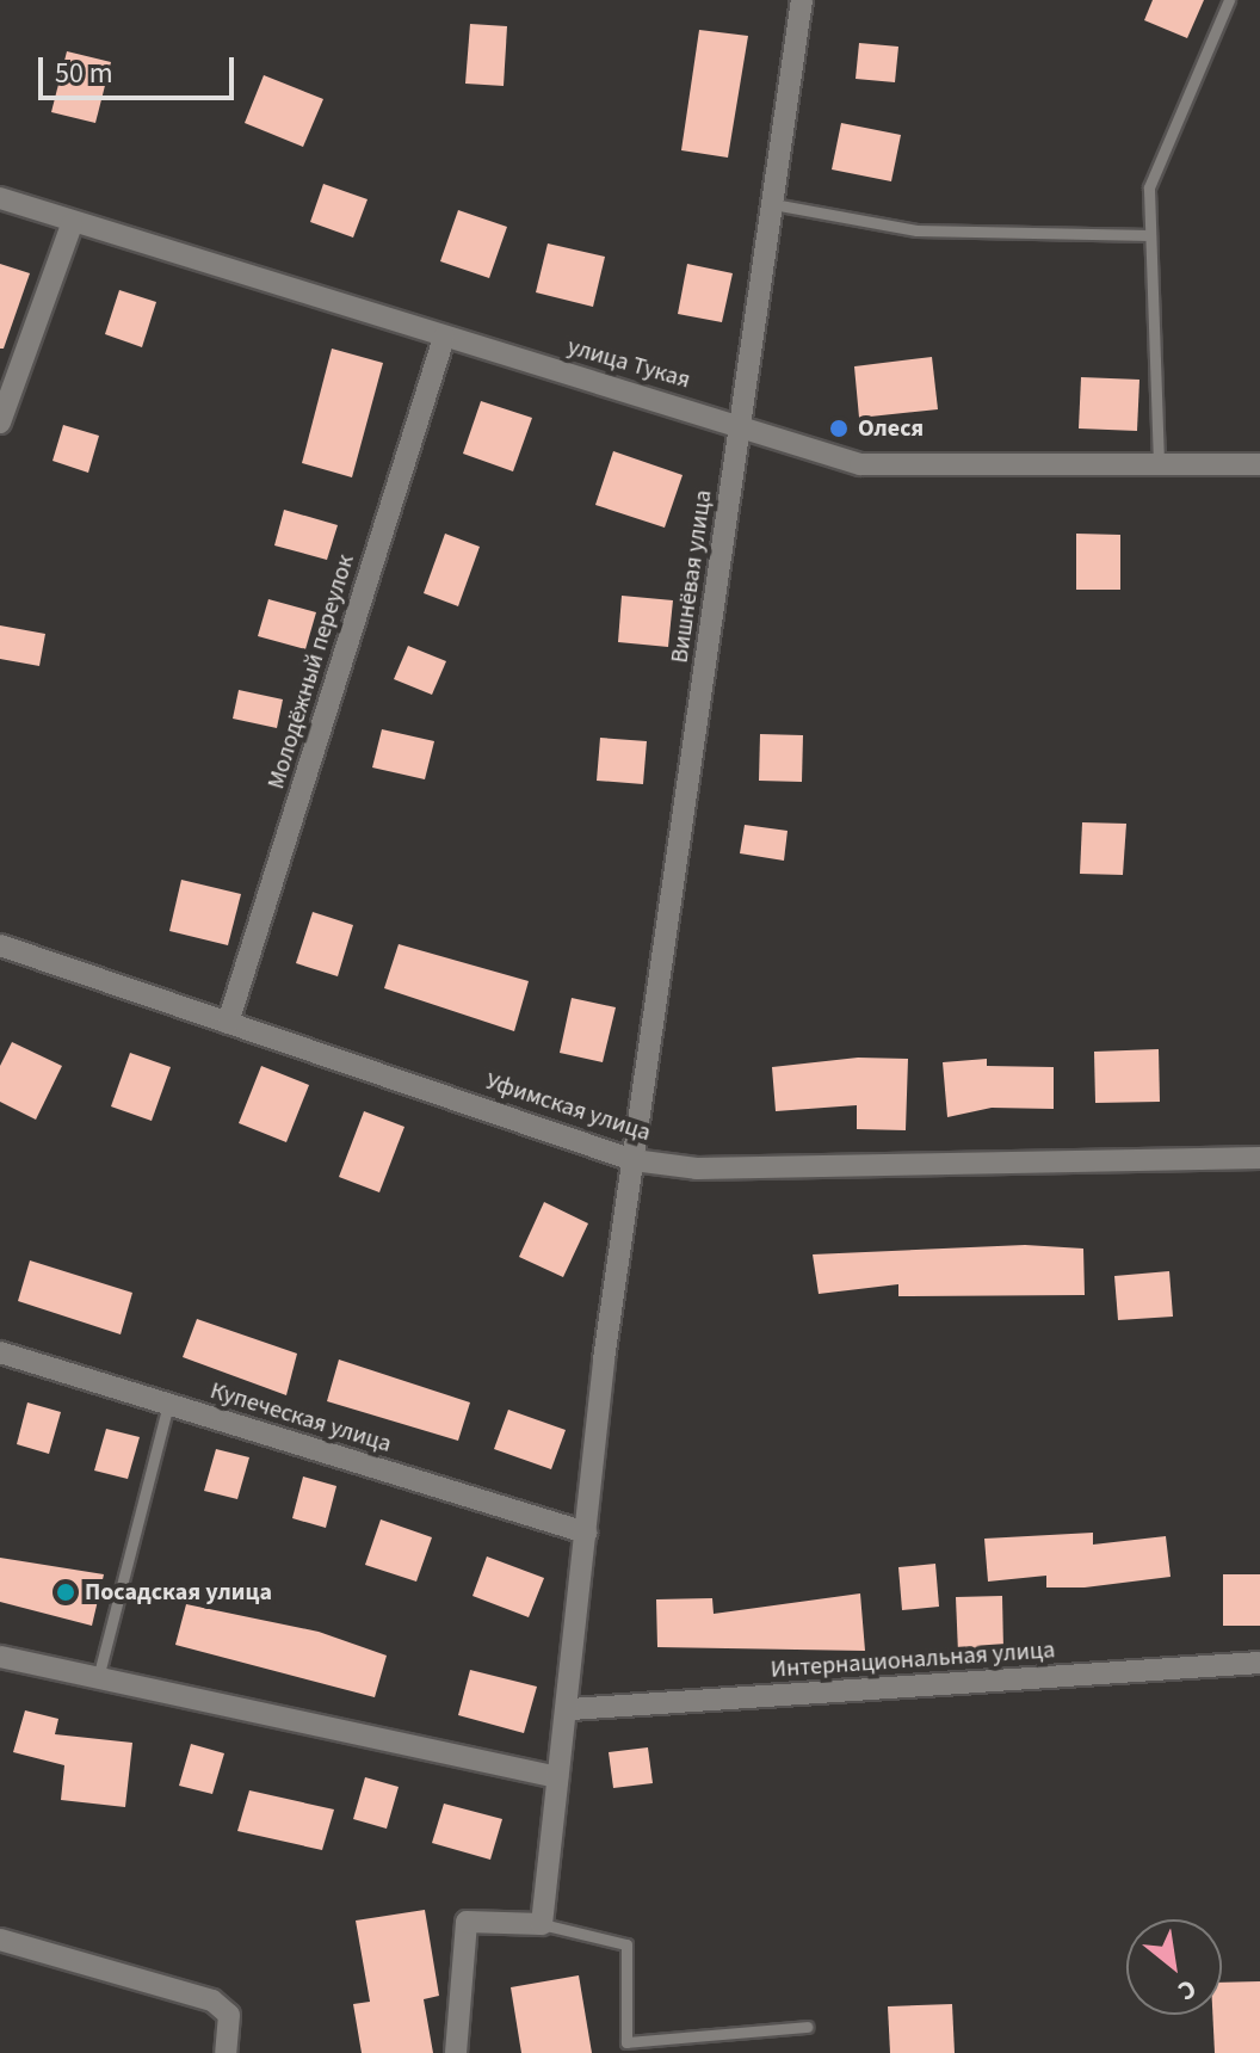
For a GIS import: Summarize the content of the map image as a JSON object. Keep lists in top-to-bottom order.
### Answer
{
  "streets": {
    "street": [
      "улица Тукая",
      "Вишнёвая улица",
      "Молодёжный переулок",
      "Уфимская улица",
      "Купеческая улица",
      "Интернациональная улица"
    ]
  },
  "crossings": [
    ["улица Тукая", "Вишнёвая улица"],
    ["улица Тукая", "Молодёжный переулок"],
    ["Вишнёвая улица", "Уфимская улица"],
    ["Вишнёвая улица", "Купеческая улица"],
    ["Вишнёвая улица", "Интернациональная улица"],
    ["Молодёжный переулок", "Уфимская улица"]
  ],
  "places": ["Олеся", "Посадская улица"],
  "scale_bar": "50 m",
  "north": "bottom right"
}
